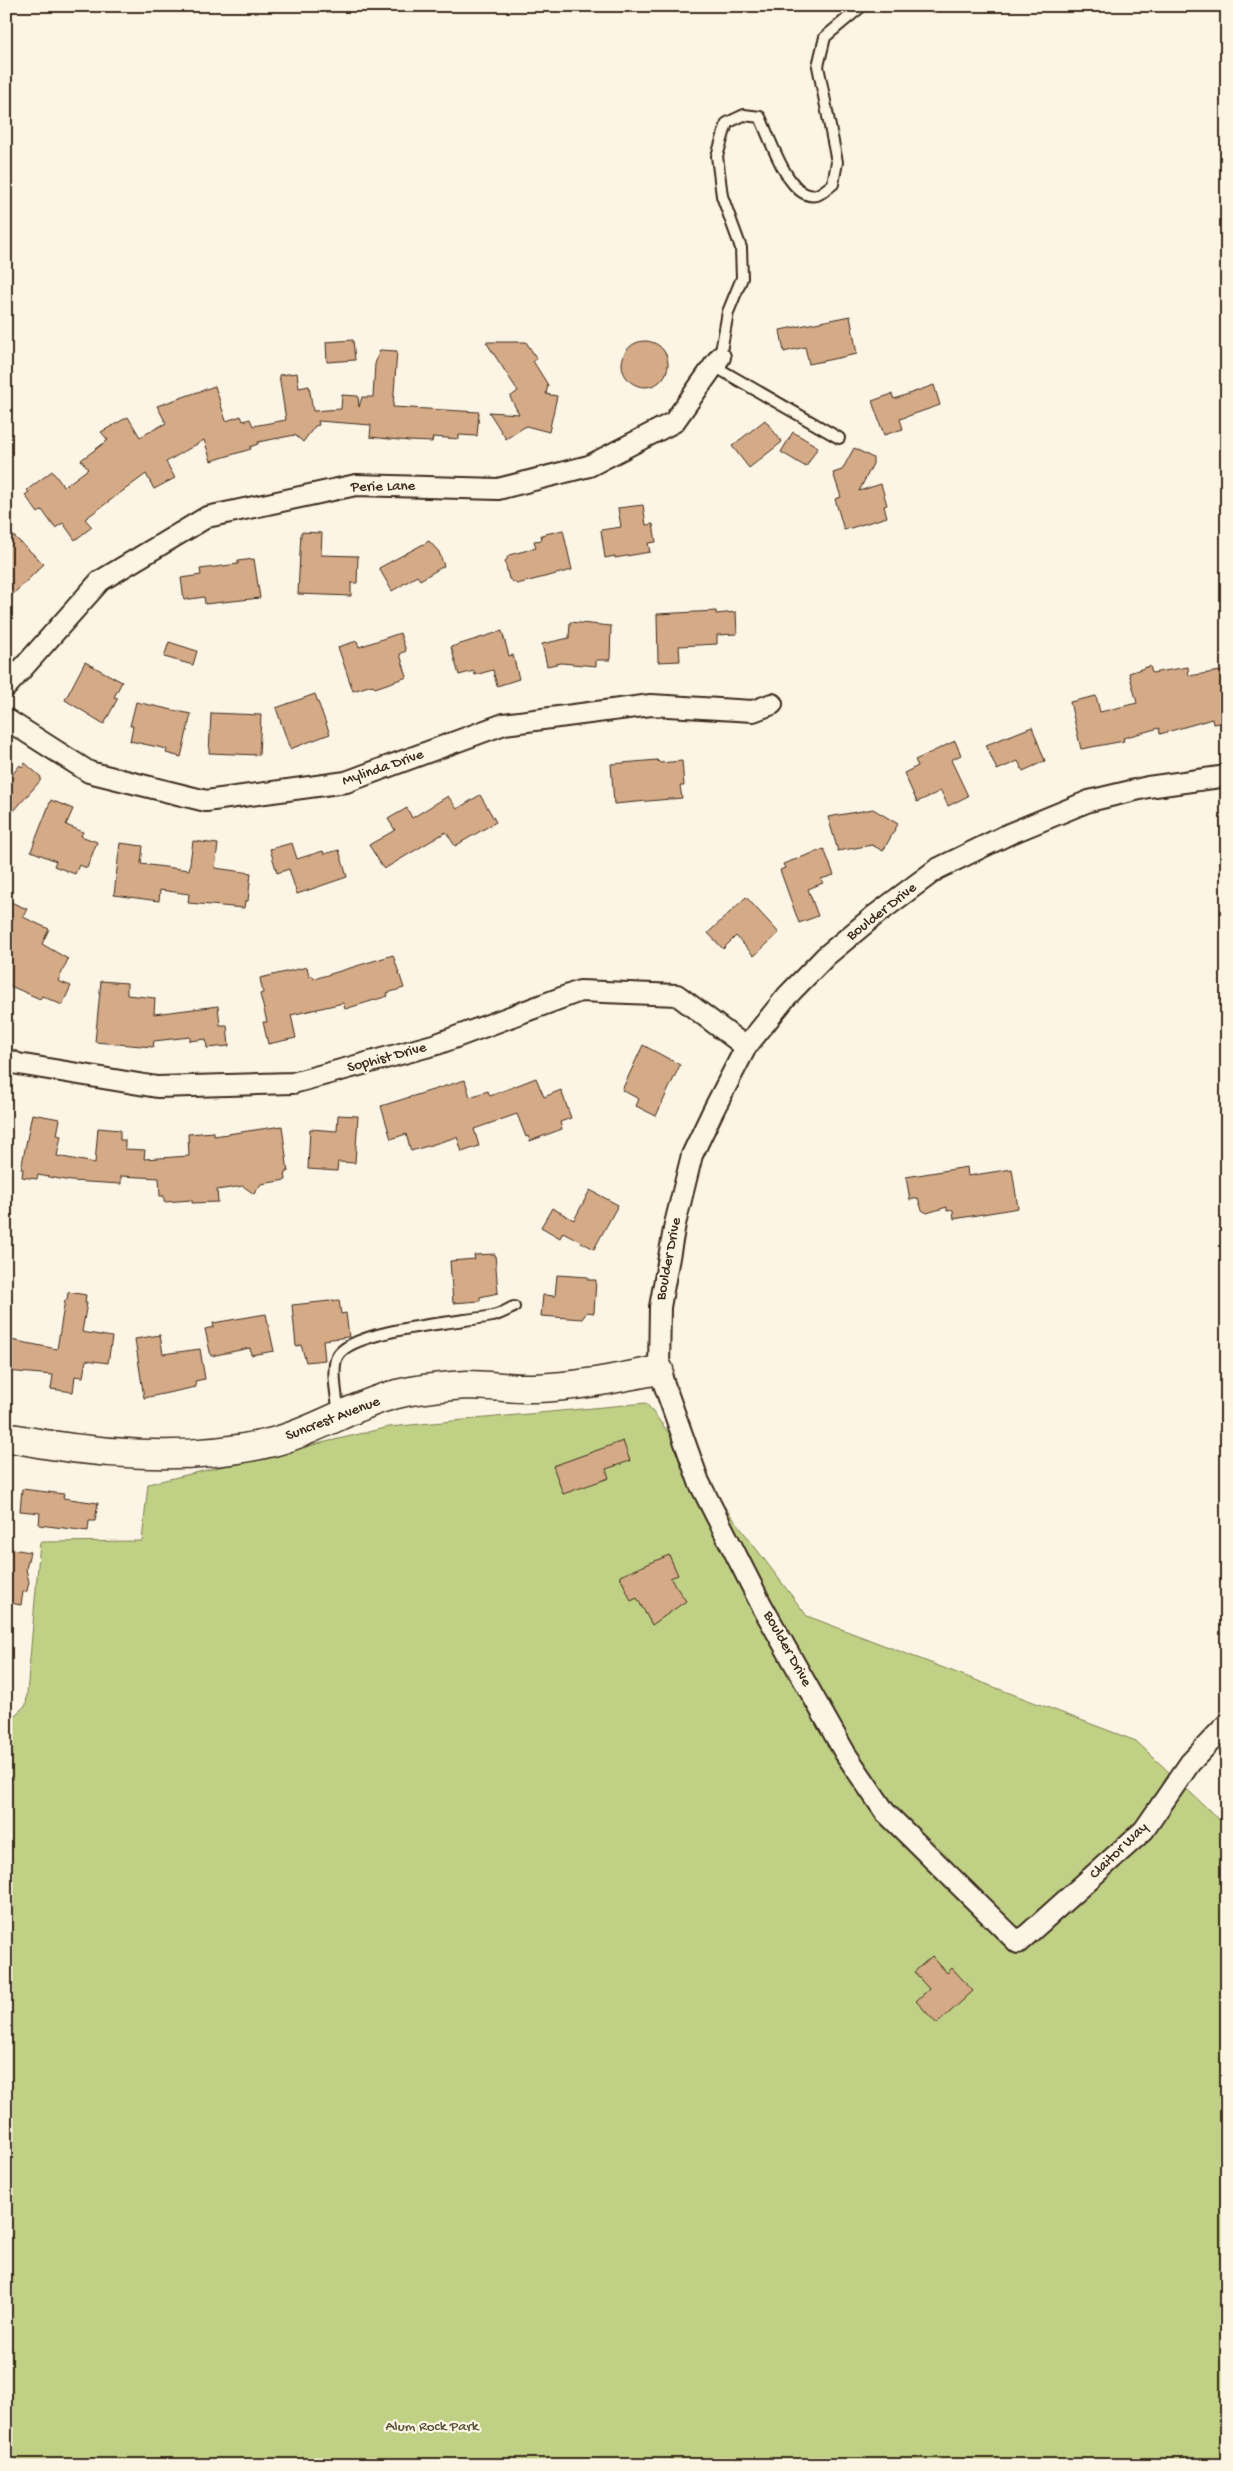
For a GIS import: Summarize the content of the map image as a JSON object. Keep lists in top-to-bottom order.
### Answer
{
  "streets": {
    "street": [
      "Perie Lane",
      "Mylinda Drive",
      "Boulder Drive",
      "Sophist Drive",
      "Suncrest Avenue",
      "Claitor Way"
    ]
  },
  "crossings": [
    ["Boulder Drive", "Sophist Drive"],
    ["Boulder Drive", "Suncrest Avenue"],
    ["Boulder Drive", "Claitor Way"]
  ],
  "parks": ["Alum Rock Park"]
}
